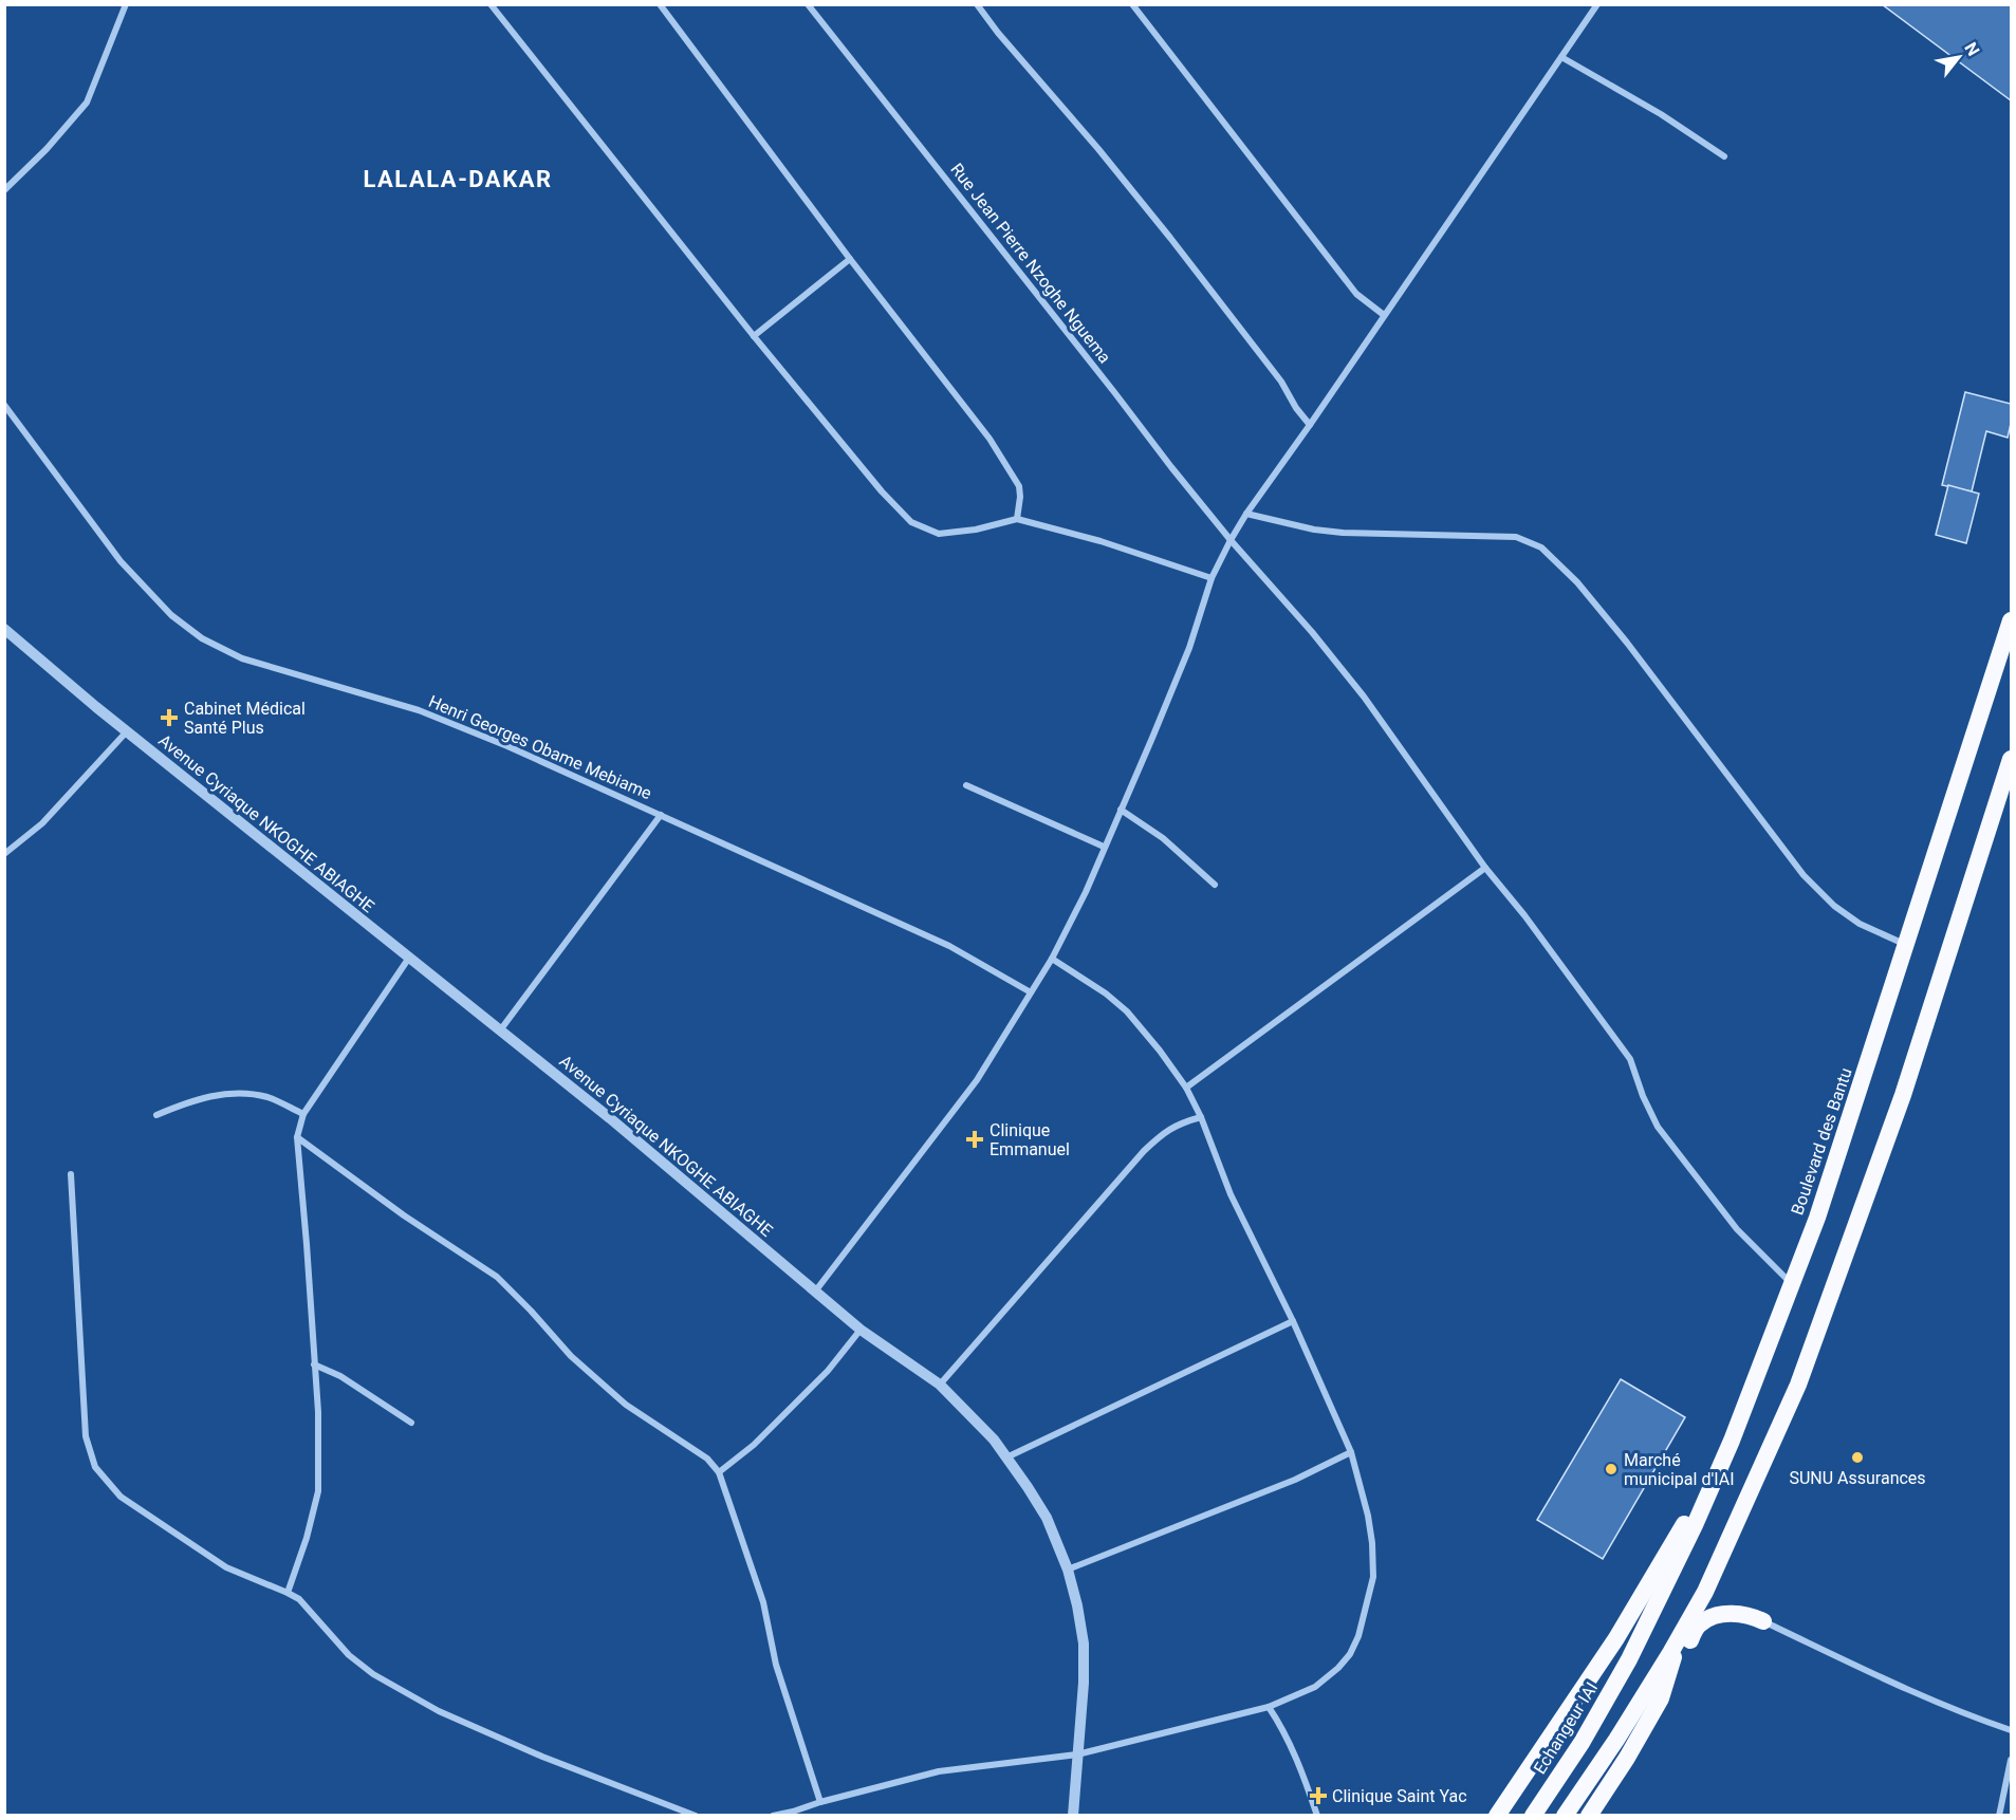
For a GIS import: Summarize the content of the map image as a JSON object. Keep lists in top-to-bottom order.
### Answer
{
  "streets": {
    "highway": ["Boulevard des Bantu", "Echangeur IAI"],
    "street": ["Rue Jean Pierre Nzoghe Nguema", "Henri Georges Obame Mebiame", "Avenue Cyriaque NKOGHE ABIAGHE"]
  },
  "crossings": [
    ["Rue Jean Pierre Nzoghe Nguema", "Boulevard des Bantu"],
    ["Boulevard des Bantu", "Echangeur IAI"]
  ],
  "districts": ["LALALA-DAKAR"],
  "places": {
    "health": ["Cabinet Médical Santé Plus", "Clinique Emmanuel", "Clinique Saint Yac"],
    "other": ["SUNU Assurances", "Marché municipal d'IAI"]
  },
  "north": "top right"
}
